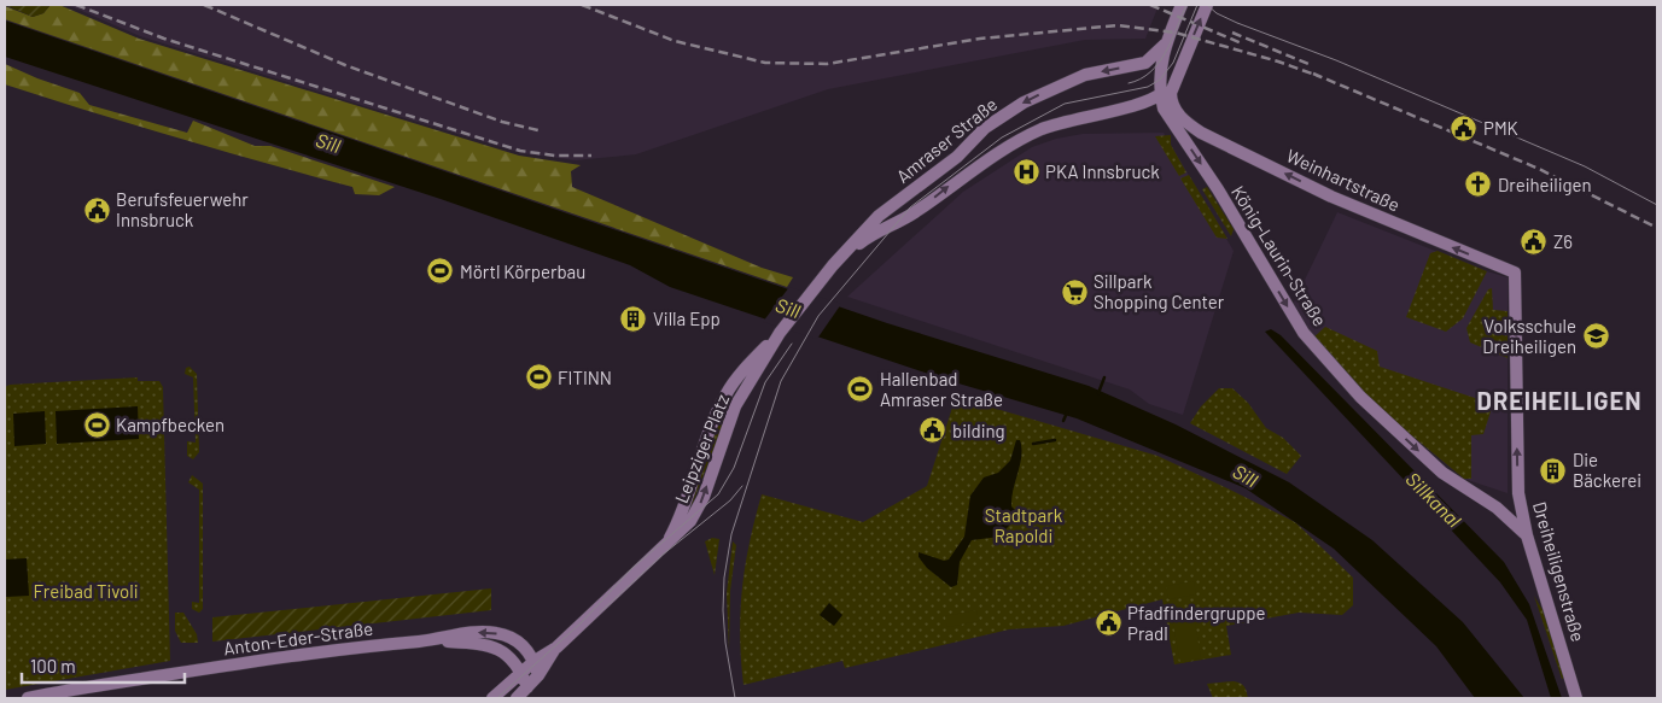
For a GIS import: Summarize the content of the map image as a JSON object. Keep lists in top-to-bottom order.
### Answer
{
  "streets": {
    "street": [
      "Amraser Straße",
      "Weinhartstraße",
      "König-Laurin-Straße",
      "Leipziger Platz",
      "Dreiheiligenstraße",
      "Anton-Eder-Straße"
    ]
  },
  "crossings": [
    ["Amraser Straße", "Weinhartstraße"],
    ["Amraser Straße", "König-Laurin-Straße"],
    ["Amraser Straße", "Leipziger Platz"],
    ["Weinhartstraße", "König-Laurin-Straße"],
    ["Weinhartstraße", "Dreiheiligenstraße"],
    ["König-Laurin-Straße", "Dreiheiligenstraße"]
  ],
  "one_way": ["Weinhartstraße", "König-Laurin-Straße", "Dreiheiligenstraße"],
  "districts": ["DREIHEILIGEN"],
  "water": ["Sill", "Sillkanal"],
  "parks": ["Stadtpark Rapoldi", "Freibad Tivoli"],
  "places": {
    "public building": [
      "PMK",
      "Berufsfeuerwehr Innsbruck",
      "Z6",
      "bilding",
      "Pfadfindergruppe Pradl"
    ],
    "hospital": ["PKA Innsbruck"],
    "church": ["Dreiheiligen"],
    "sports": [
      "Mörtl Körperbau",
      "FITINN",
      "Hallenbad Amraser Straße",
      "Kampfbecken"
    ],
    "supermarket": ["Sillpark Shopping Center"],
    "building": ["Villa Epp", "Die Bäckerei"],
    "school or university": ["Volksschule Dreiheiligen"]
  },
  "scale_bar": "100 m"
}
